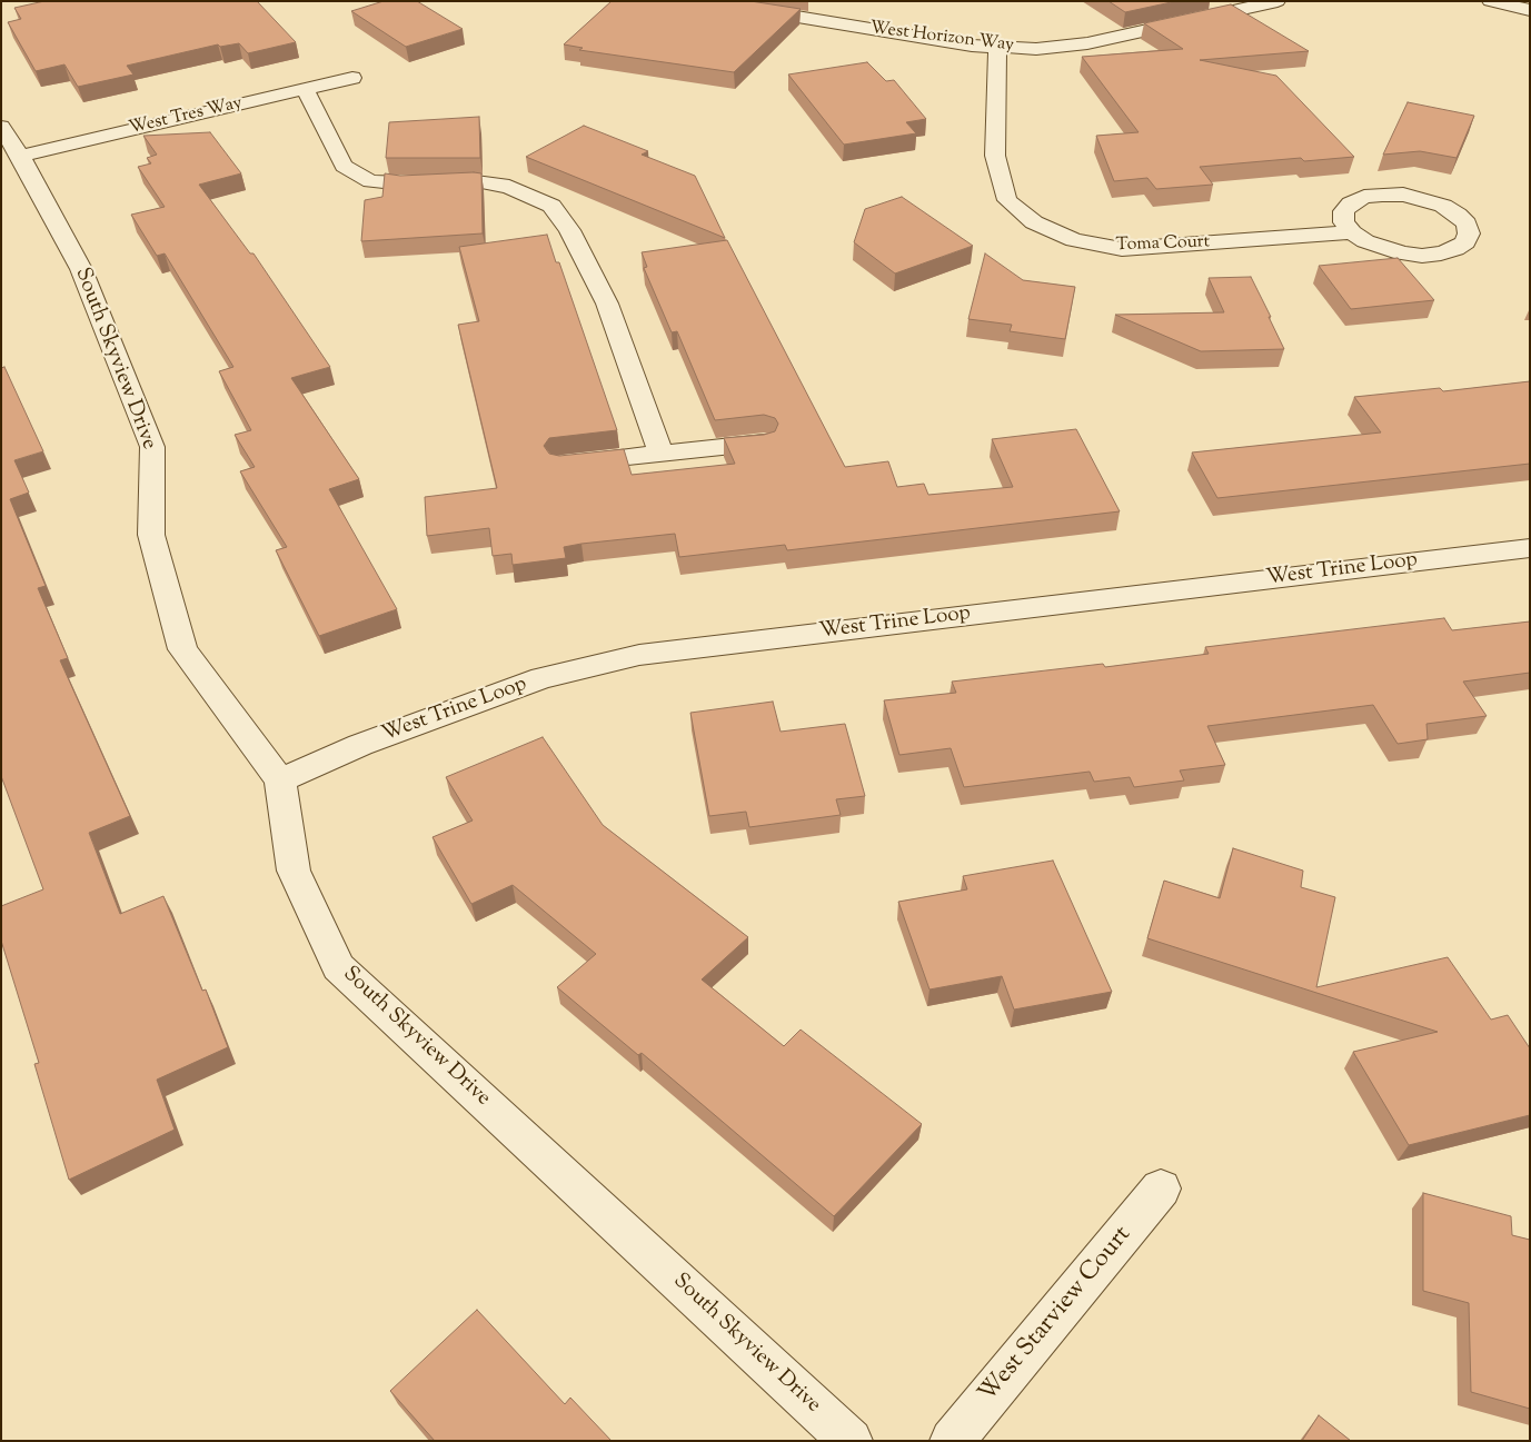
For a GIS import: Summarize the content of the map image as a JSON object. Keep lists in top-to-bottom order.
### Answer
{
  "streets": {
    "street": [
      "West Horizon Way",
      "West Tres Way",
      "Toma Court",
      "South Skyview Drive",
      "West Trine Loop",
      "West Starview Court"
    ]
  },
  "crossings": [
    ["West Horizon Way", "Toma Court"],
    ["West Tres Way", "South Skyview Drive"],
    ["South Skyview Drive", "West Trine Loop"]
  ]
}
